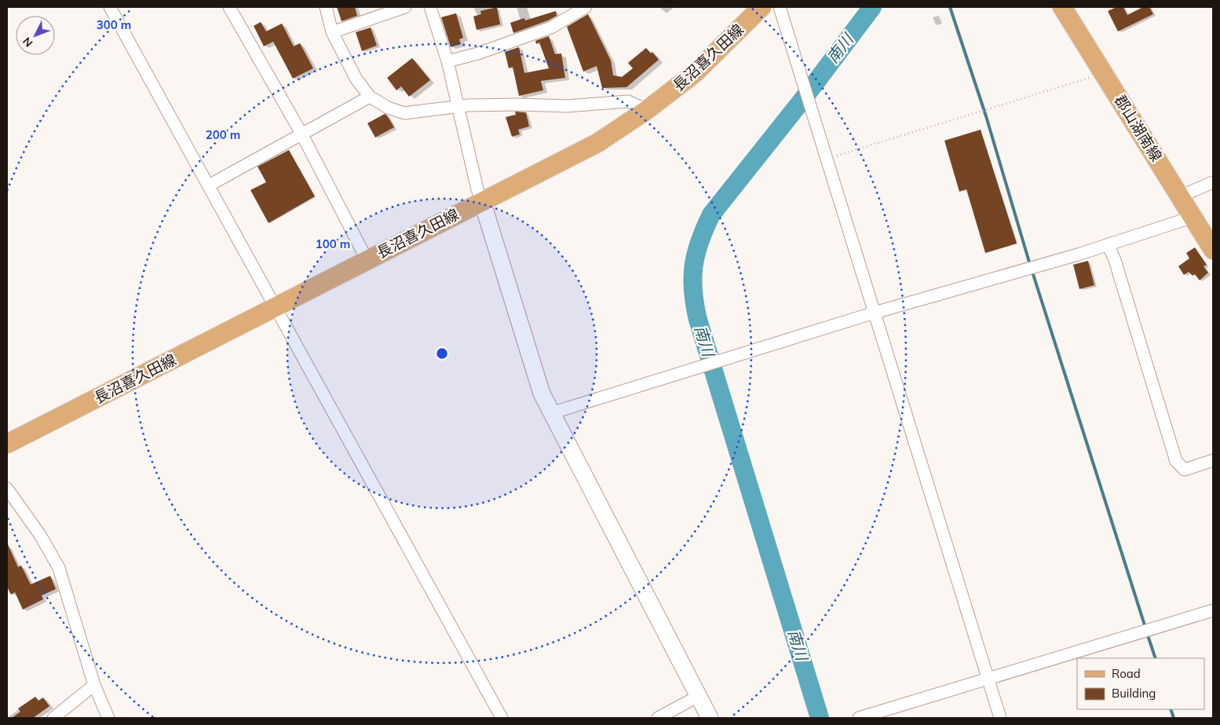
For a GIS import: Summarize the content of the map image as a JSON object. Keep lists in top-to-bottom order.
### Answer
{
  "streets": {
    "main road": ["長沼喜久田線", "郡山湖南線"]
  },
  "water": ["南川"],
  "legend": ["Road", "Building"],
  "north": "bottom left",
  "rings": ["300 m", "200 m", "100 m"]
}
